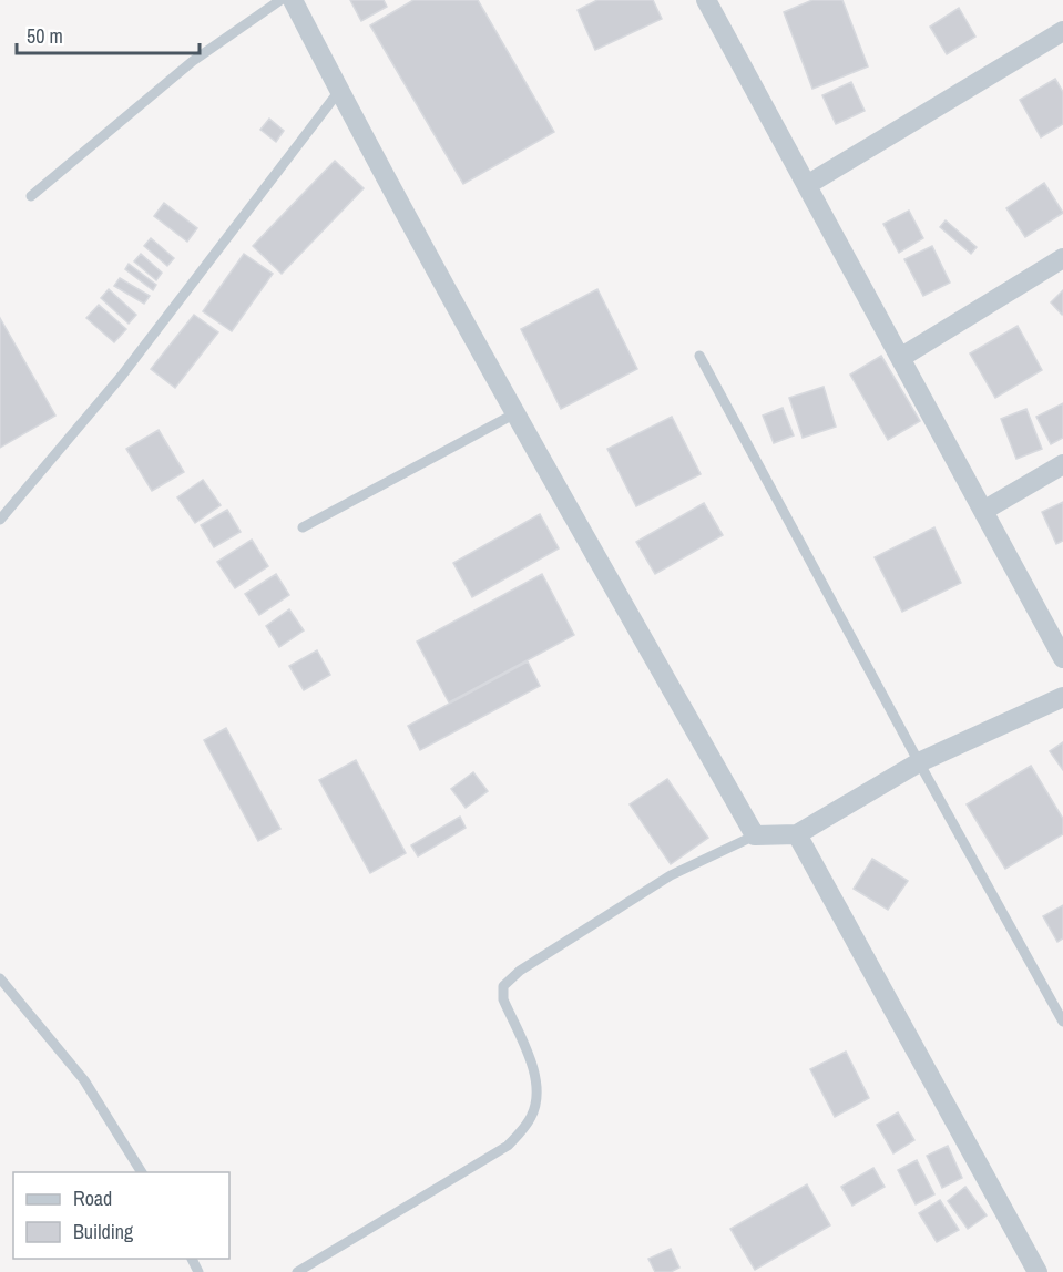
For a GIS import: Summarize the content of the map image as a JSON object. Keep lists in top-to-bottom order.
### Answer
{
  "legend": ["Road", "Building"],
  "scale_bar": "50 m"
}
